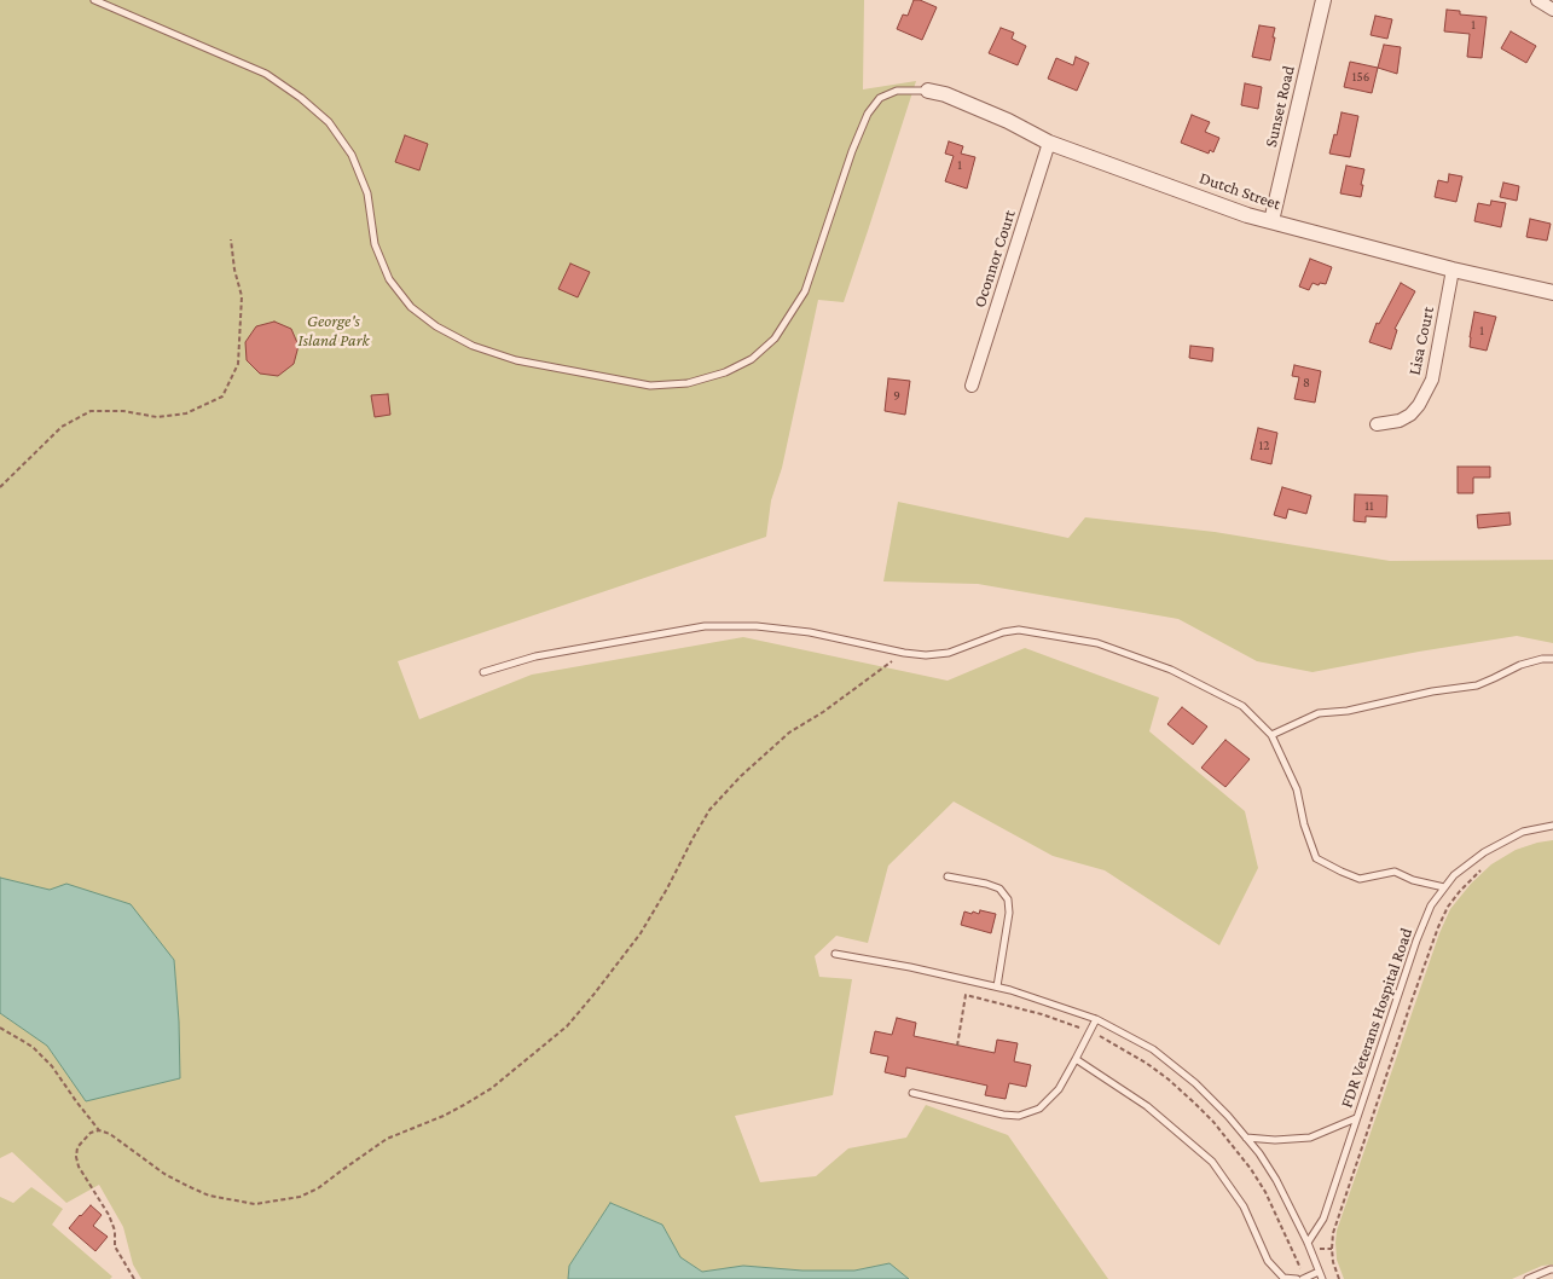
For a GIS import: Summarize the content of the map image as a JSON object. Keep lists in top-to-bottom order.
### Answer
{
  "streets": {
    "street": [
      "Sunset Road",
      "Dutch Street",
      "Oconnor Court",
      "Lisa Court"
    ],
    "lane": ["FDR Veterans Hospital Road"]
  },
  "crossings": [
    ["Sunset Road", "Dutch Street"],
    ["Dutch Street", "Oconnor Court"],
    ["Dutch Street", "Lisa Court"]
  ],
  "parks": ["George's Island Park"],
  "house_numbers": [
    "1",
    "156",
    "1",
    "1",
    "8",
    "9",
    "12",
    "11"
  ]
}
